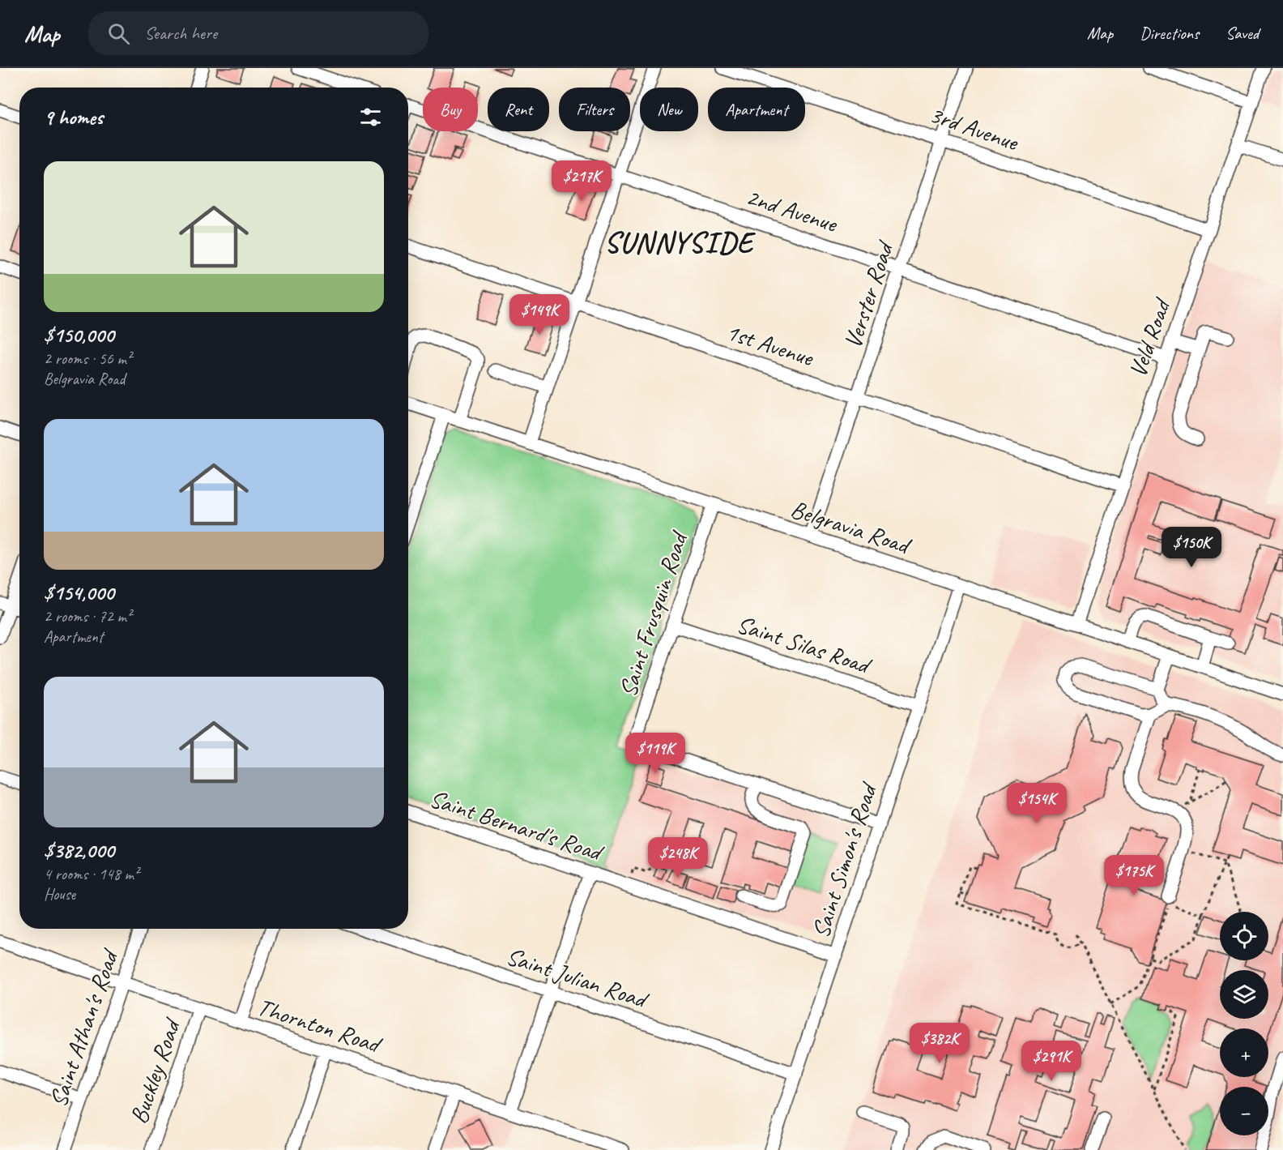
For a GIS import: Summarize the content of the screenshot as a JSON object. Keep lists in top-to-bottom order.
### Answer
{
  "streets": {
    "street": [
      "3rd Avenue",
      "2nd Avenue",
      "Verster Road",
      "Veld Road",
      "1st Avenue",
      "Belgravia Road",
      "Saint Frusquin Road",
      "Saint Silas Road",
      "Saint Bernard's Road",
      "Saint Simon's Road",
      "Saint Julian Road",
      "Thornton Road",
      "Saint Athan's Road",
      "Buckley Road"
    ]
  },
  "crossings": [
    ["3rd Avenue", "Verster Road"],
    ["3rd Avenue", "Veld Road"],
    ["2nd Avenue", "Verster Road"],
    ["2nd Avenue", "Veld Road"],
    ["Verster Road", "1st Avenue"],
    ["Verster Road", "Belgravia Road"],
    ["Veld Road", "1st Avenue"],
    ["Veld Road", "Belgravia Road"],
    ["Belgravia Road", "Saint Frusquin Road"],
    ["Belgravia Road", "Saint Simon's Road"],
    ["Saint Frusquin Road", "Saint Silas Road"],
    ["Saint Silas Road", "Saint Simon's Road"],
    ["Saint Bernard's Road", "Saint Simon's Road"],
    ["Saint Simon's Road", "Saint Julian Road"],
    ["Thornton Road", "Saint Athan's Road"],
    ["Thornton Road", "Buckley Road"]
  ],
  "districts": ["SUNNYSIDE"],
  "page": {
    "header": "Map",
    "search": "Search here",
    "nav": ["Map", "Directions", "Saved"],
    "chip": [
      "Buy",
      "Rent",
      "Filters",
      "New",
      "Apartment"
    ],
    "heading": "9 homes",
    "list": [
      {
        "name": "$150,000",
        "note": "2 rooms · 56 m² · Belgravia Road"
      },
      {
        "name": "$154,000",
        "note": "2 rooms · 72 m² · Apartment"
      },
      {
        "name": "$382,000",
        "note": "4 rooms · 148 m² · House"
      }
    ],
    "price": [
      "$217K",
      "$149K",
      "$150K",
      "$119K",
      "$154K",
      "$248K",
      "$175K",
      "$382K",
      "$291K"
    ],
    "map_buttons": ["+", "−"]
  }
}
